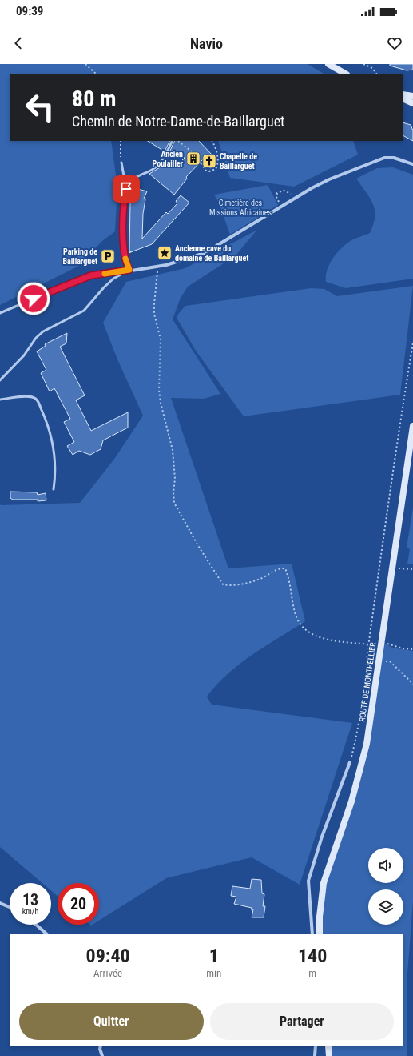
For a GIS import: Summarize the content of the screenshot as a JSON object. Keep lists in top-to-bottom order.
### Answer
{
  "streets": {
    "main road": ["ROUTE DE MONTPELLIER"]
  },
  "parks": ["Cimetière des Missions Africaines"],
  "places": {
    "building": ["Ancien Poulailler"],
    "church": ["Chapelle de Baillarguet"],
    "place": ["Ancienne cave du domaine de Baillarguet"],
    "parking": ["Parking de Baillarguet"]
  },
  "page": {
    "status": "09:39",
    "header": "Navio",
    "turn": ["80 m", "Chemin de Notre-Dame-de-Baillarguet"],
    "speed": "13 km/h",
    "limit": "20",
    "eta": [
      "09:40",
      "Arrivée",
      "1",
      "min",
      "140",
      "m"
    ],
    "buttons": ["Quitter", "Partager"]
  }
}
